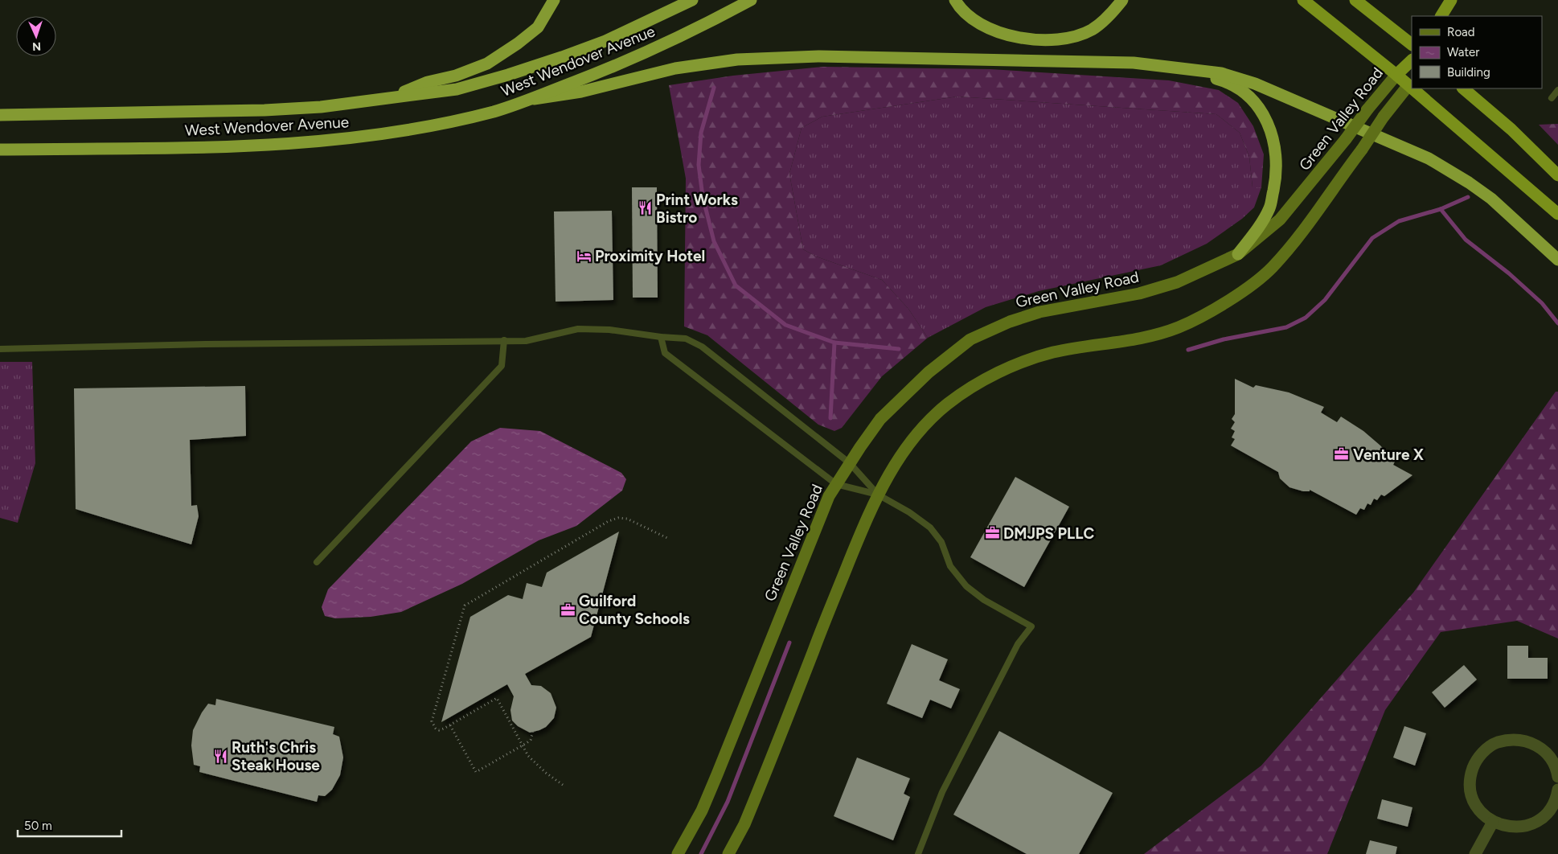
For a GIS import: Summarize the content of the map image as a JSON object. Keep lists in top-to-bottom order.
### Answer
{
  "streets": {
    "highway": ["West Wendover Avenue", "Green Valley Road"]
  },
  "places": {
    "restaurant": ["Print Works Bistro", "Ruth's Chris Steak House"],
    "hotel": ["Proximity Hotel"],
    "office": ["Venture X", "DMJPS PLLC", "Guilford County Schools"]
  },
  "legend": ["Road", "Water", "Building"],
  "scale_bar": "50 m",
  "north": "bottom"
}
